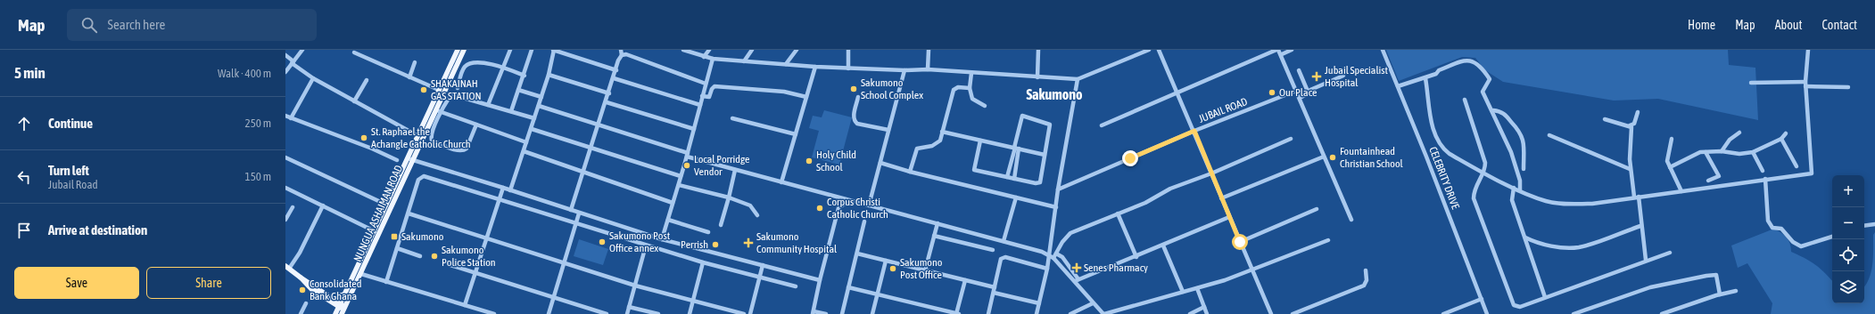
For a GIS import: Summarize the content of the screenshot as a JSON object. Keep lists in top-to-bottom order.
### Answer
{
  "streets": {
    "main road": ["NUNGUA ASHAIMAN ROAD"],
    "street": ["JUBAIL ROAD", "CELEBRITY DRIVE"]
  },
  "districts": ["Sakumono"],
  "places": {
    "health": ["Jubail Specialist Hospital", "Sakumono Community Hospital", "Senes Pharmacy"],
    "other": [
      "Sakumono School Complex",
      "SHAKAINAH GAS STATION",
      "Our Place",
      "St. Raphael the Achangle Catholic Church",
      "Fountainhead Christian School",
      "Holy Child School",
      "Local Porridge Vendor",
      "Corpus Christi Catholic Church",
      "Sakumono Post Office annex",
      "Perrish",
      "Sakumono Police Station",
      "Sakumono Post Office",
      "Consolidated Bank Ghana"
    ],
    "transit": ["Sakumono"]
  },
  "page": {
    "header": "Map",
    "search": "Search here",
    "nav": [
      "Home",
      "Map",
      "About",
      "Contact"
    ],
    "heading": ["5 min", "Walk · 400 m"],
    "list": [
      ["Continue", "250 m"],
      ["Turn left", "Jubail Road", "150 m"],
      "Arrive at destination"
    ],
    "map_buttons": ["+", "−"],
    "buttons": ["Save", "Share"]
  }
}
